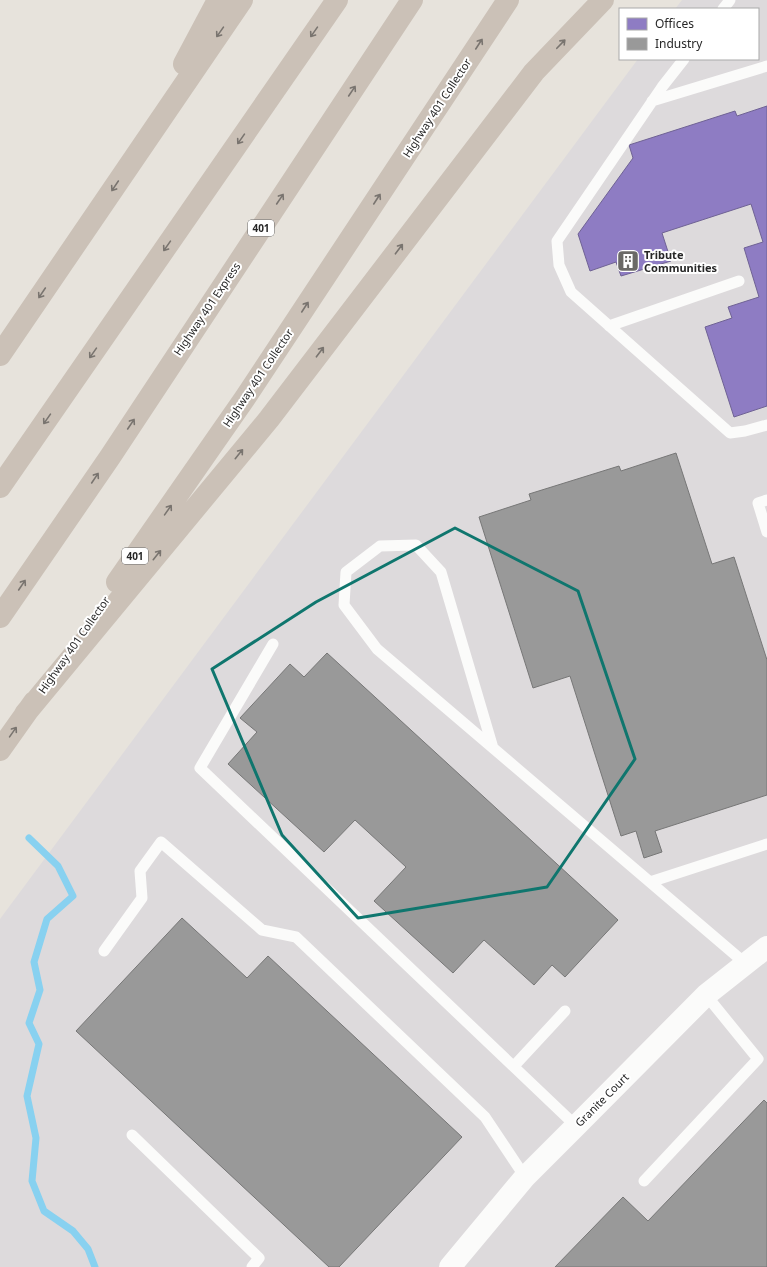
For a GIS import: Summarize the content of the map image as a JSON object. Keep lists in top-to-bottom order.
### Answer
{
  "streets": {
    "highway": ["Highway 401 Collector", "401", "Highway 401 Express"],
    "street": ["Granite Court"]
  },
  "places": {
    "building": ["Tribute Communities"]
  },
  "legend": ["Offices", "Industry"]
}
